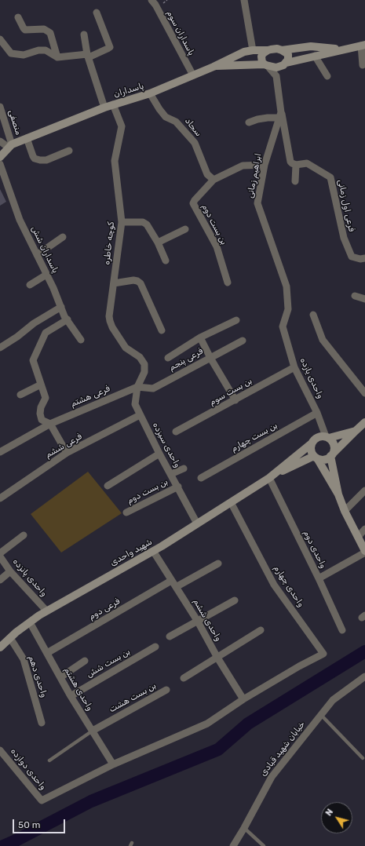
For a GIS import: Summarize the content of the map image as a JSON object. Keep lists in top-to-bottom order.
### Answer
{
  "streets": {
    "street": [
      "پاسداران سوم",
      "پاسداران",
      "منصفی",
      "سجاد",
      "ابراهیم زمانی",
      "فرعی اول زمانی",
      "بن بست دوم",
      "كوچه خاطره",
      "پاسداران شش",
      "فرعی پنجم",
      "واحدی یازده",
      "بن بست سوم",
      "فرعی هشتم",
      "بن بست چهارم",
      "واحدی سیزده",
      "فرعی ششم",
      "واحدی دوم",
      "شهید واحدی",
      "واحدی پانزده",
      "واحدی چهارم",
      "فرعی دوم",
      "واحدی ششم",
      "بن بست شش",
      "واحدی دهم",
      "واحدی هشتم",
      "بن بست هشت",
      "خیابان شهید قبادی",
      "واحدی دوازده"
    ]
  },
  "crossings": [
    ["پاسداران سوم", "پاسداران"],
    ["پاسداران", "منصفی"],
    ["پاسداران", "سجاد"],
    ["پاسداران", "كوچه خاطره"],
    ["سجاد", "بن بست دوم"],
    ["ابراهیم زمانی", "بن بست دوم"],
    ["ابراهیم زمانی", "واحدی یازده"],
    ["بن بست دوم", "واحدی سیزده"],
    ["كوچه خاطره", "واحدی سیزده"],
    ["فرعی پنجم", "فرعی هشتم"],
    ["فرعی پنجم", "واحدی سیزده"],
    ["واحدی یازده", "بن بست سوم"],
    ["واحدی یازده", "بن بست چهارم"],
    ["فرعی هشتم", "واحدی سیزده"],
    ["واحدی سیزده", "فرعی ششم"],
    ["واحدی سیزده", "شهید واحدی"],
    ["واحدی دوم", "شهید واحدی"],
    ["شهید واحدی", "واحدی پانزده"],
    ["شهید واحدی", "واحدی چهارم"],
    ["شهید واحدی", "واحدی ششم"],
    ["شهید واحدی", "واحدی دهم"],
    ["شهید واحدی", "واحدی هشتم"],
    ["واحدی چهارم", "واحدی ششم"],
    ["فرعی دوم", "واحدی ششم"],
    ["فرعی دوم", "واحدی هشتم"],
    ["بن بست شش", "واحدی هشتم"],
    ["واحدی هشتم", "بن بست هشت"],
    ["واحدی هشتم", "واحدی دوازده"]
  ],
  "scale_bar": "50 m",
  "north": "top left"
}
